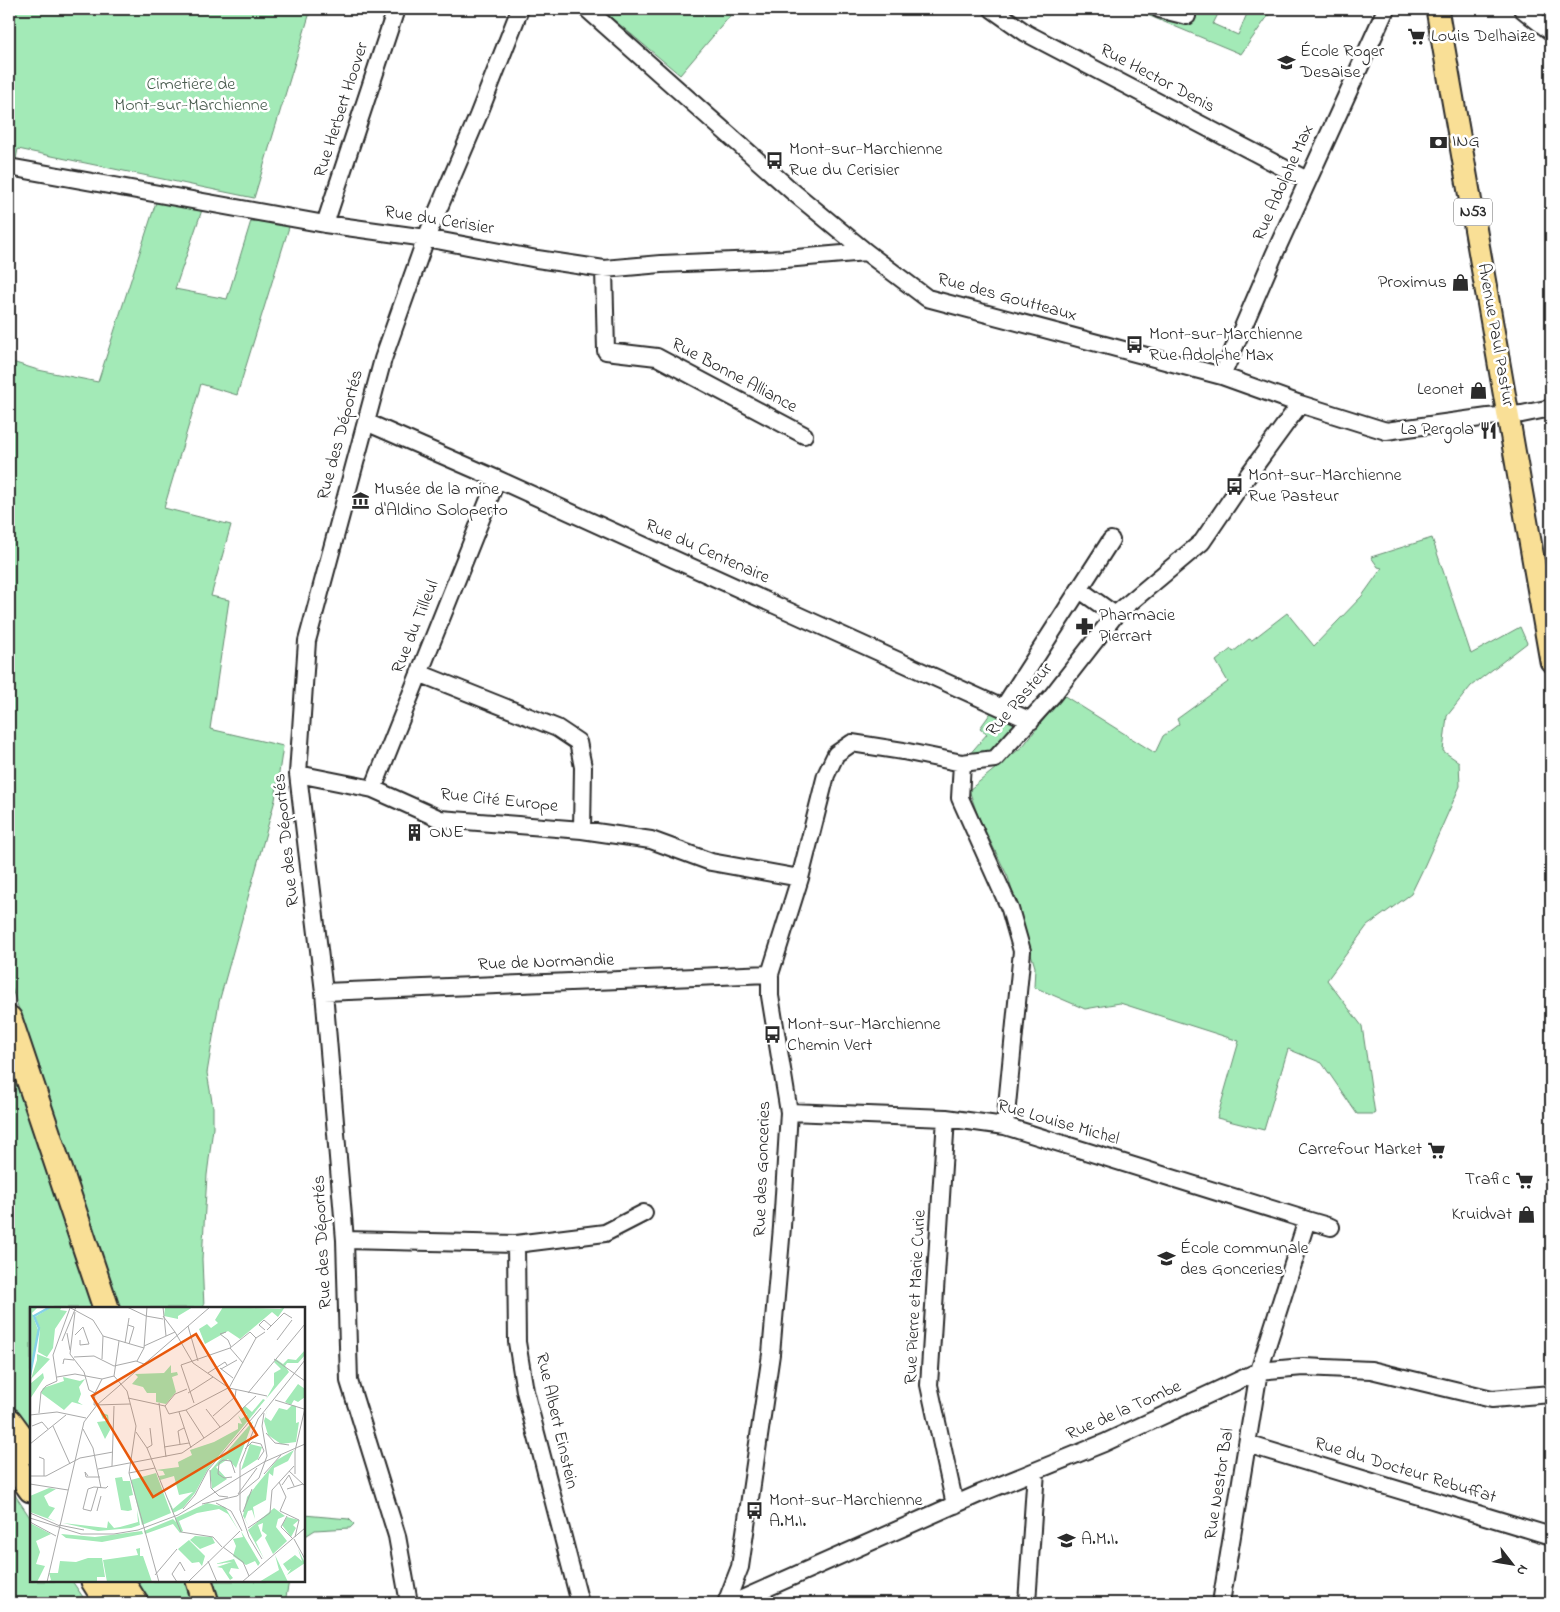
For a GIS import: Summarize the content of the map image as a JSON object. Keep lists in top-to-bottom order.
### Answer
{
  "streets": {
    "main road": ["N53", "Avenue Paul Pastur"],
    "street": [
      "Rue Hector Denis",
      "Rue Herbert Hoover",
      "Rue Adolphe Max",
      "Rue du Cerisier",
      "Rue des Goutteaux",
      "Rue Bonne Alliance",
      "Rue des Déportés",
      "Rue du Centenaire",
      "Rue du Tilleul",
      "Rue Pasteur",
      "Rue Cité Europe",
      "Rue de Normandie",
      "Rue Louise Michel",
      "Rue des Gonceries",
      "Rue Pierre et Marie Curie",
      "Rue de la Tombe",
      "Rue Albert Einstein",
      "Rue du Docteur Rebuffat",
      "Rue Nestor Bal"
    ]
  },
  "crossings": [
    ["Rue Hector Denis", "Rue Adolphe Max"],
    ["Rue Herbert Hoover", "Rue du Cerisier"],
    ["Rue Adolphe Max", "Rue des Goutteaux"],
    ["Rue du Cerisier", "Rue des Goutteaux"],
    ["Rue du Cerisier", "Rue Bonne Alliance"],
    ["Rue du Cerisier", "Rue des Déportés"],
    ["Rue des Goutteaux", "Avenue Paul Pastur"],
    ["Rue des Goutteaux", "Rue Pasteur"],
    ["Rue des Déportés", "Rue du Centenaire"],
    ["Rue des Déportés", "Rue Cité Europe"],
    ["Rue des Déportés", "Rue de Normandie"],
    ["Rue du Centenaire", "Rue du Tilleul"],
    ["Rue du Centenaire", "Rue Pasteur"],
    ["Rue du Tilleul", "Rue Cité Europe"],
    ["Rue Pasteur", "Rue des Gonceries"],
    ["Rue Cité Europe", "Rue des Gonceries"],
    ["Rue de Normandie", "Rue des Gonceries"],
    ["Rue Louise Michel", "Rue des Gonceries"],
    ["Rue Louise Michel", "Rue Pierre et Marie Curie"],
    ["Rue Pierre et Marie Curie", "Rue de la Tombe"],
    ["Rue de la Tombe", "Rue Nestor Bal"],
    ["Rue du Docteur Rebuffat", "Rue Nestor Bal"]
  ],
  "parks": ["Cimetière de Mont-sur-Marchienne"],
  "places": {
    "supermarket": ["Louis Delhaize", "Carrefour Market", "Trafic"],
    "school or university": ["École Roger Desaise", "École communale des Gonceries", "A.M.I."],
    "bank": ["ING"],
    "bus stop": [
      "Mont-sur-Marchienne Rue du Cerisier",
      "Mont-sur-Marchienne Rue Adolphe Max",
      "Mont-sur-Marchienne Rue Pasteur",
      "Mont-sur-Marchienne Chemin Vert",
      "Mont-sur-Marchienne A.M.I."
    ],
    "shop": ["Proximus", "Leonet", "Kruidvat"],
    "restaurant": ["La Pergola"],
    "museum": ["Musée de la mine d'Aldino Soloperto"],
    "pharmacy": ["Pharmacie Pierrart"],
    "building": ["ONE"]
  },
  "north": "bottom right"
}
